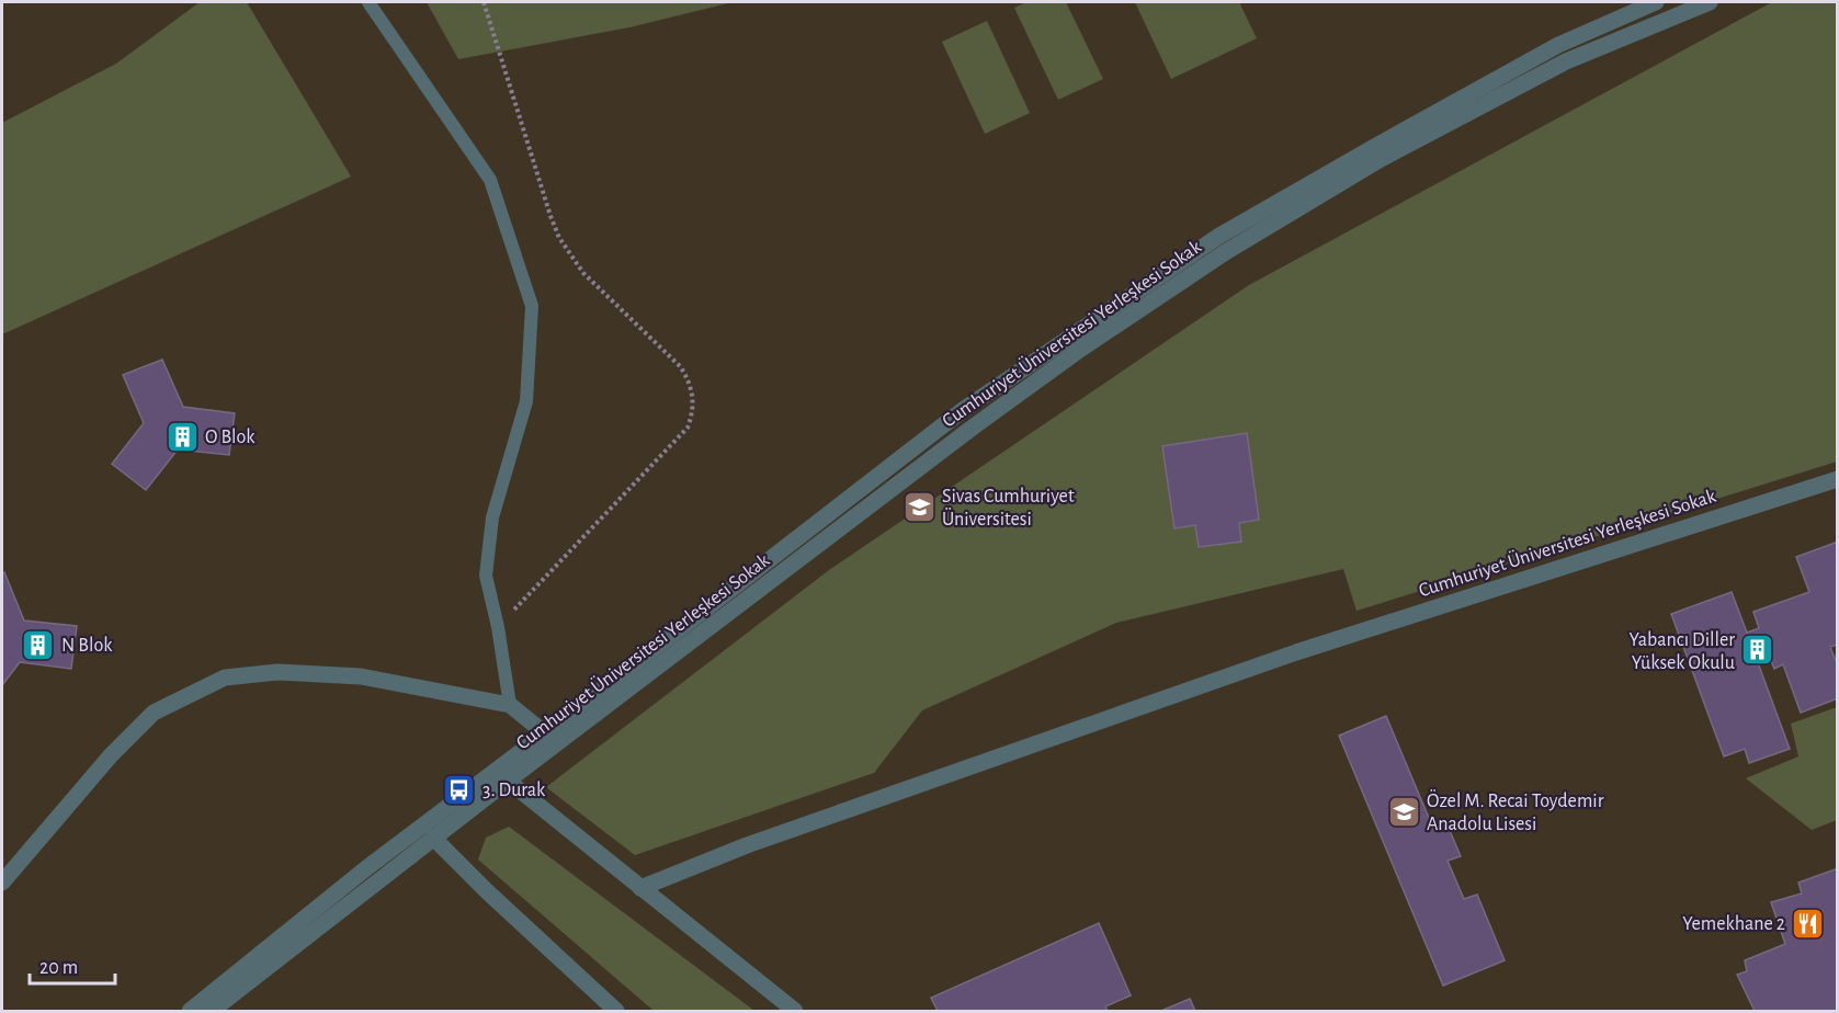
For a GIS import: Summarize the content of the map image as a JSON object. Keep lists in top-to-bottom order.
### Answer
{
  "streets": {
    "street": ["Cumhuriyet Üniversitesi Yerleşkesi Sokak"]
  },
  "places": {
    "building": ["O Blok", "N Blok", "Yabancı Diller Yüksek Okulu"],
    "school or university": ["Sivas Cumhuriyet Üniversitesi", "Özel M. Recai Toydemir Anadolu Lisesi"],
    "bus stop": ["3. Durak"],
    "restaurant": ["Yemekhane 2"]
  },
  "scale_bar": "20 m"
}
